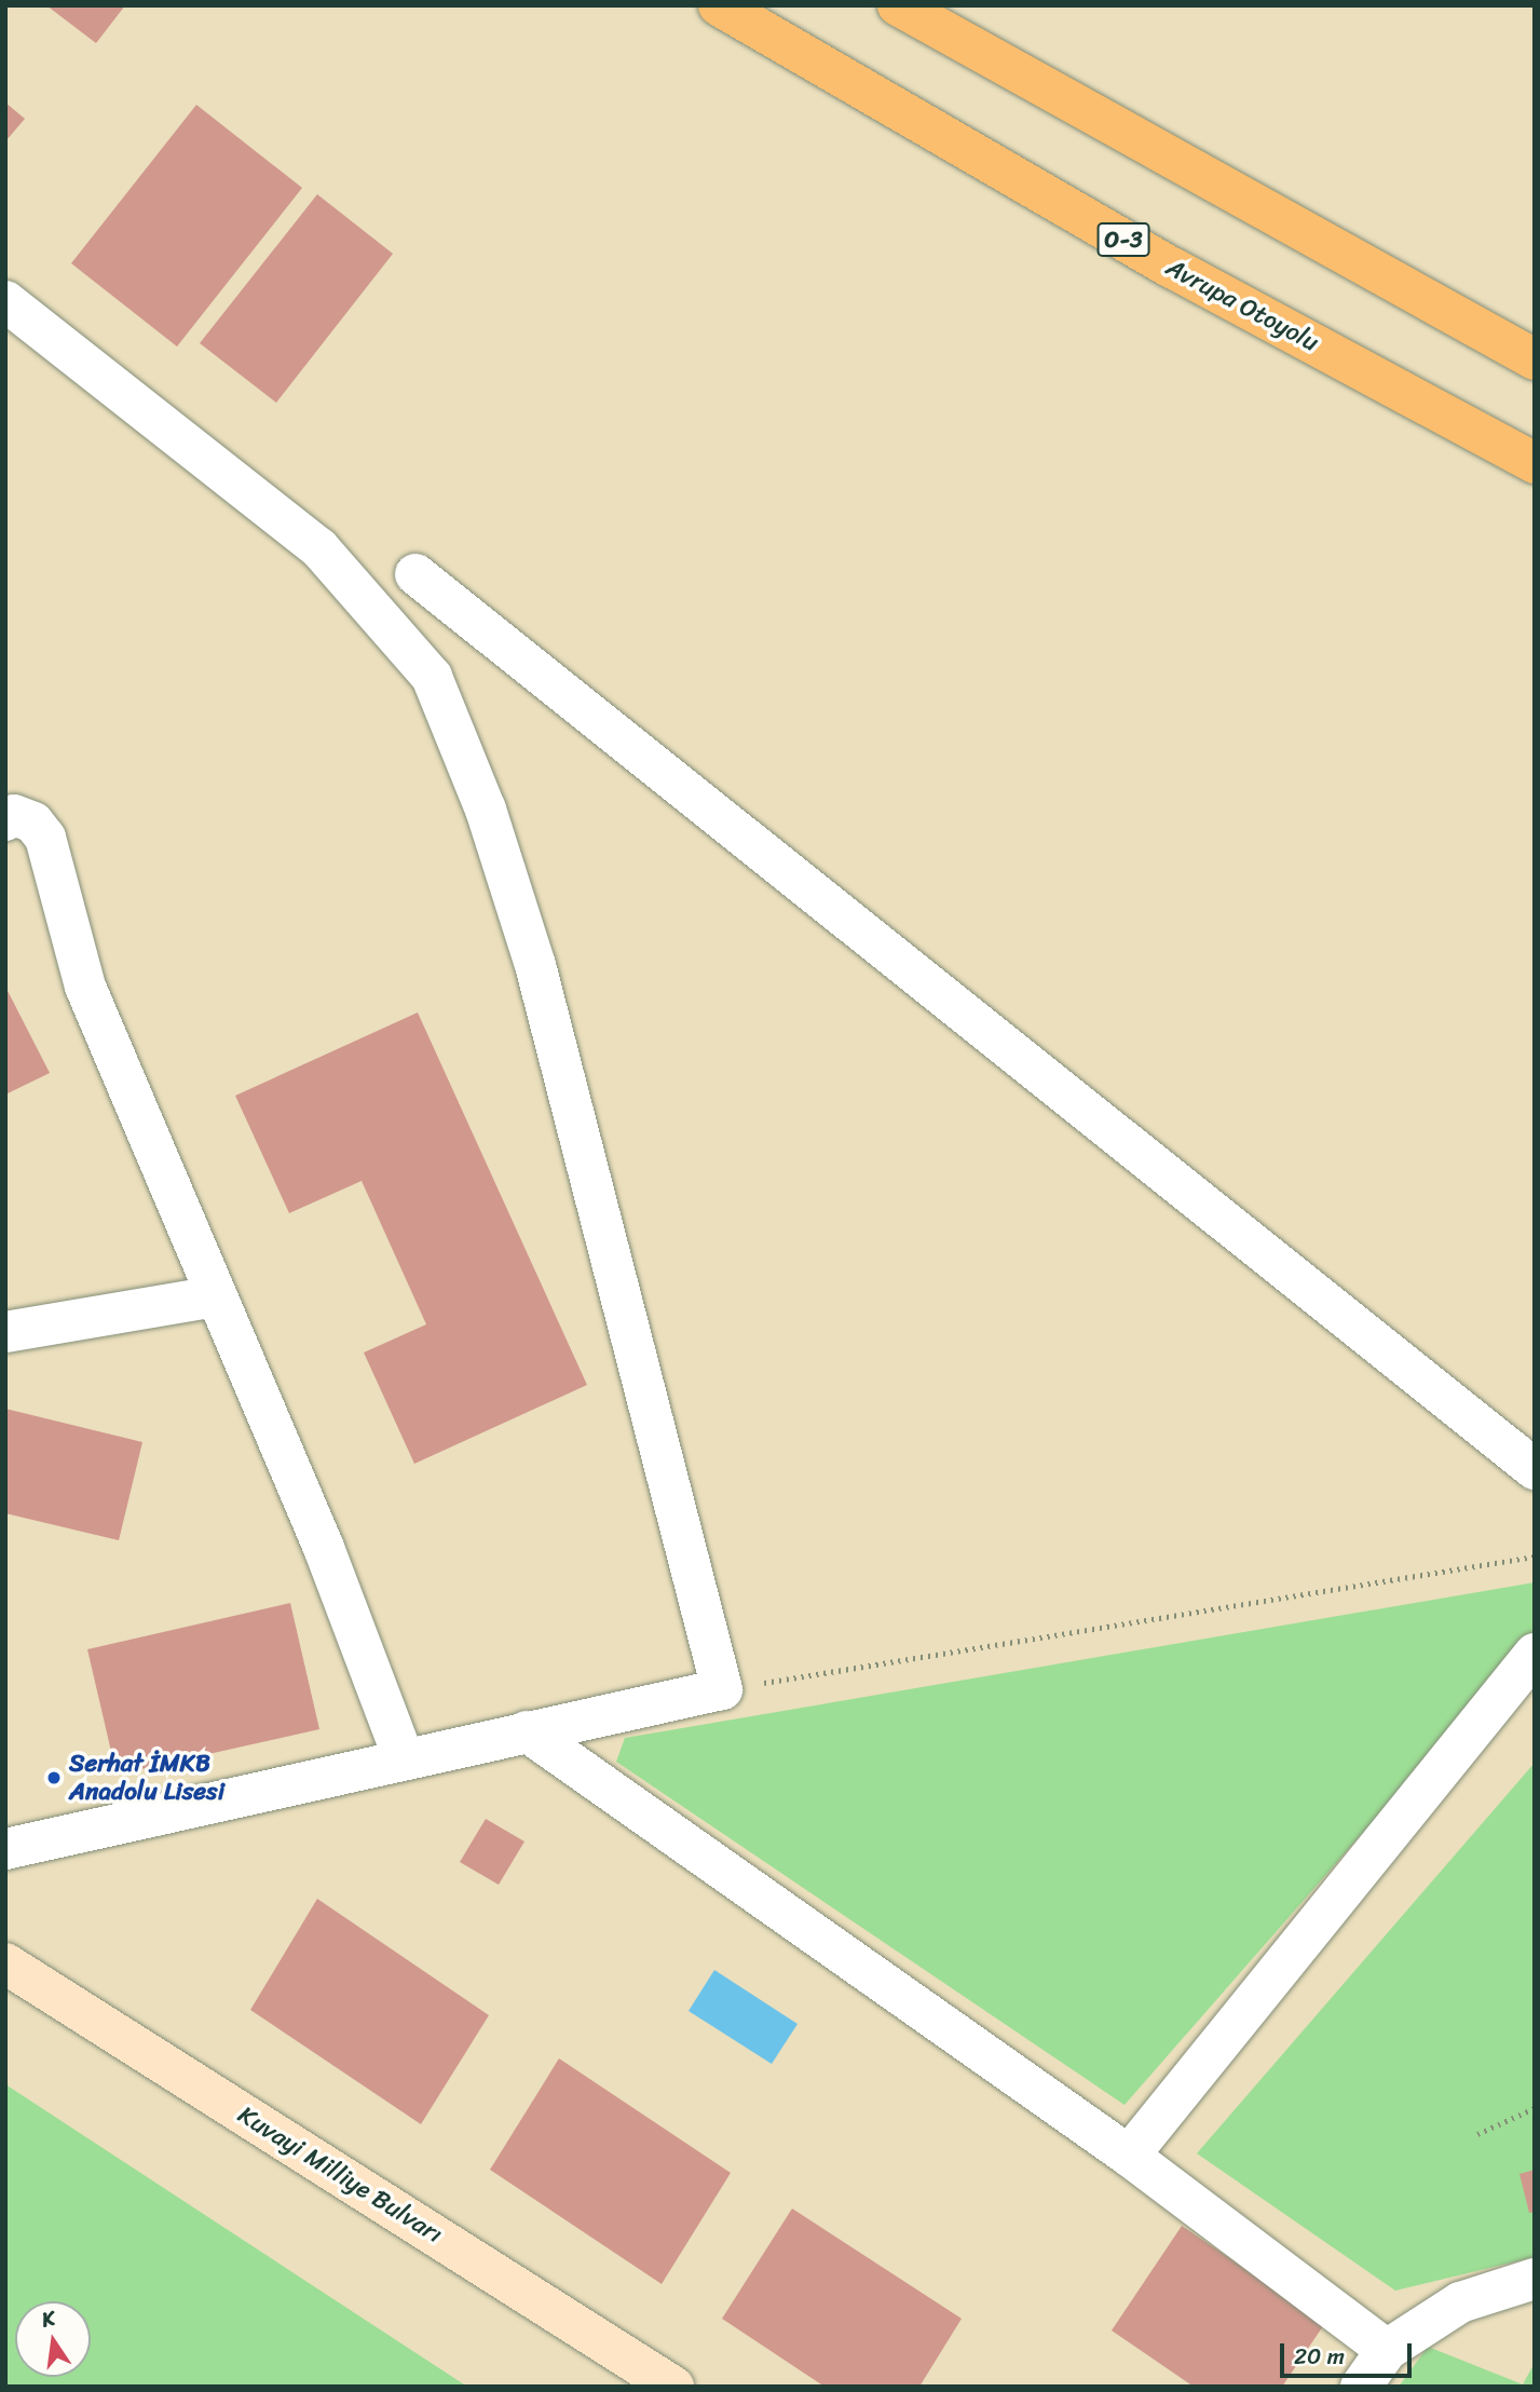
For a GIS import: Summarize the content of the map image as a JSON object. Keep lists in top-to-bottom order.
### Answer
{
  "streets": {
    "highway": ["O-3", "Avrupa Otoyolu"],
    "main road": ["Kuvayi Milliye Bulvarı"]
  },
  "places": ["Serhat İMKB Anadolu Lisesi"],
  "scale_bar": "20 m",
  "north": "top"
}
